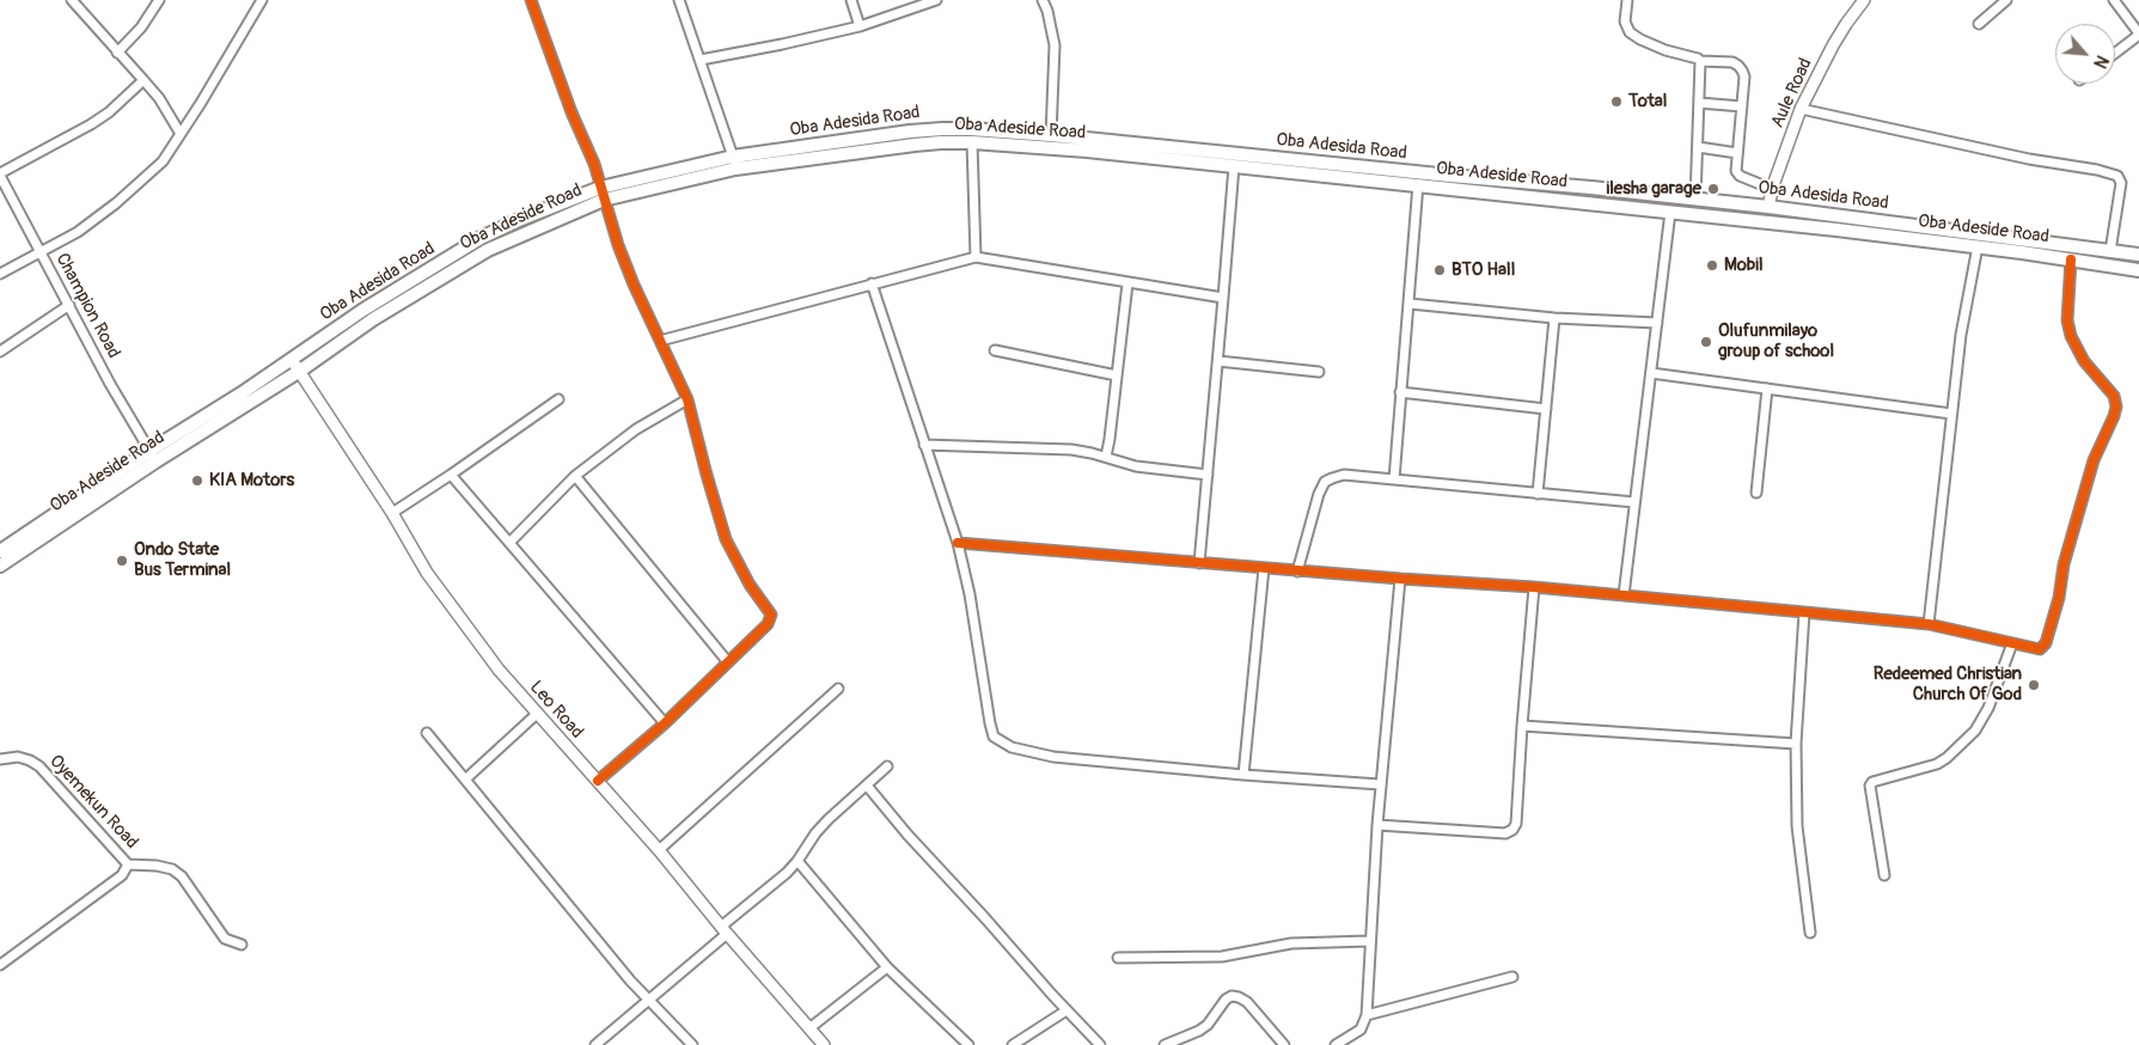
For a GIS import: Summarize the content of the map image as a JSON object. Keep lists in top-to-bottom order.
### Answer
{
  "streets": {
    "main road": ["Oba Adesida Road", "Oba Adeside Road"],
    "street": [
      "Aule Road",
      "Champion Road",
      "Leo Road",
      "Oyemekun Road"
    ]
  },
  "crossings": [
    ["Aule Road", "Oba Adesida Road"],
    ["Oba Adesida Road", "Oba Adeside Road"],
    ["Oba Adesida Road", "Champion Road"],
    ["Oba Adesida Road", "Leo Road"],
    ["Oba Adeside Road", "Champion Road"],
    ["Oba Adeside Road", "Leo Road"]
  ],
  "places": [
    "Total",
    "ilesha garage",
    "Mobil",
    "BTO Hall",
    "Olufunmilayo group of school",
    "KIA Motors",
    "Ondo State Bus Terminal",
    "Redeemed Christian Church Of God"
  ],
  "north": "bottom right"
}
